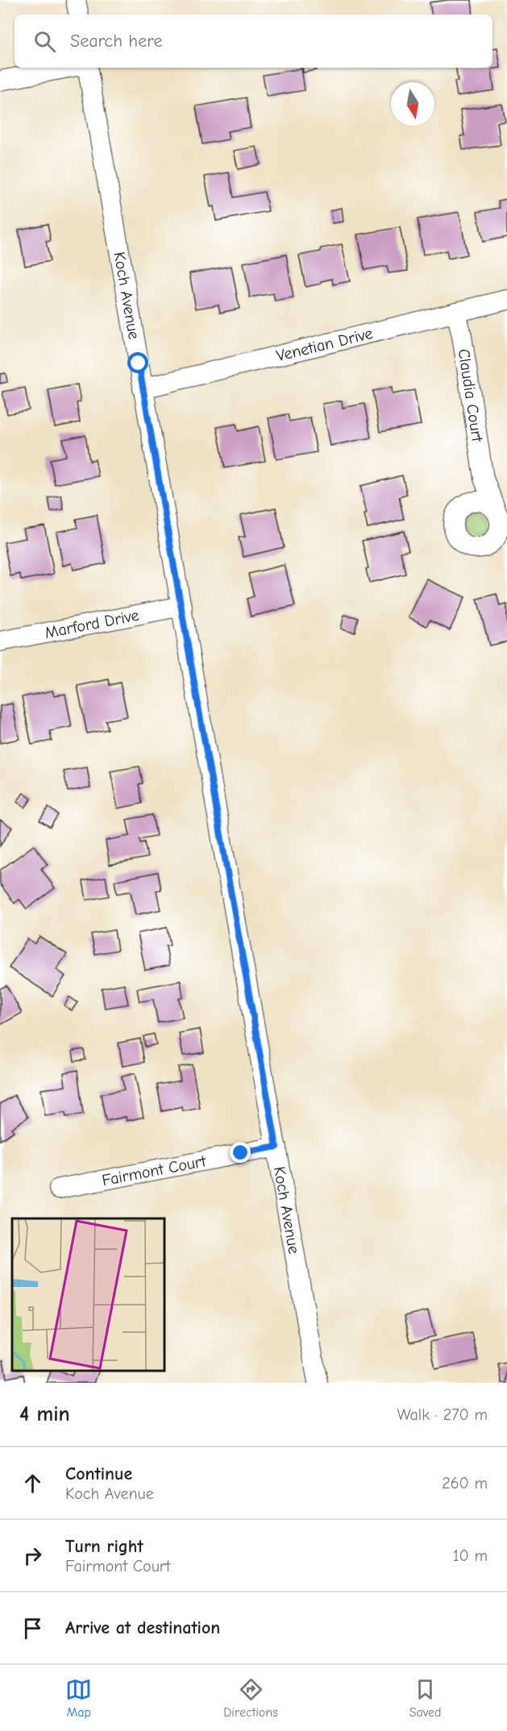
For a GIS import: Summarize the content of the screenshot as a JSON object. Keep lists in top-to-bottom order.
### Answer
{
  "streets": {
    "street": [
      "Koch Avenue",
      "Venetian Drive",
      "Claudia Court",
      "Marford Drive",
      "Fairmont Court"
    ]
  },
  "crossings": [
    ["Koch Avenue", "Venetian Drive"],
    ["Koch Avenue", "Marford Drive"],
    ["Koch Avenue", "Fairmont Court"],
    ["Venetian Drive", "Claudia Court"]
  ],
  "north": "bottom",
  "page": {
    "search": "Search here",
    "heading": ["4 min", "Walk · 270 m"],
    "list": [
      ["Continue", "Koch Avenue", "260 m"],
      ["Turn right", "Fairmont Court", "10 m"],
      "Arrive at destination"
    ],
    "nav": ["Map", "Directions", "Saved"]
  }
}
